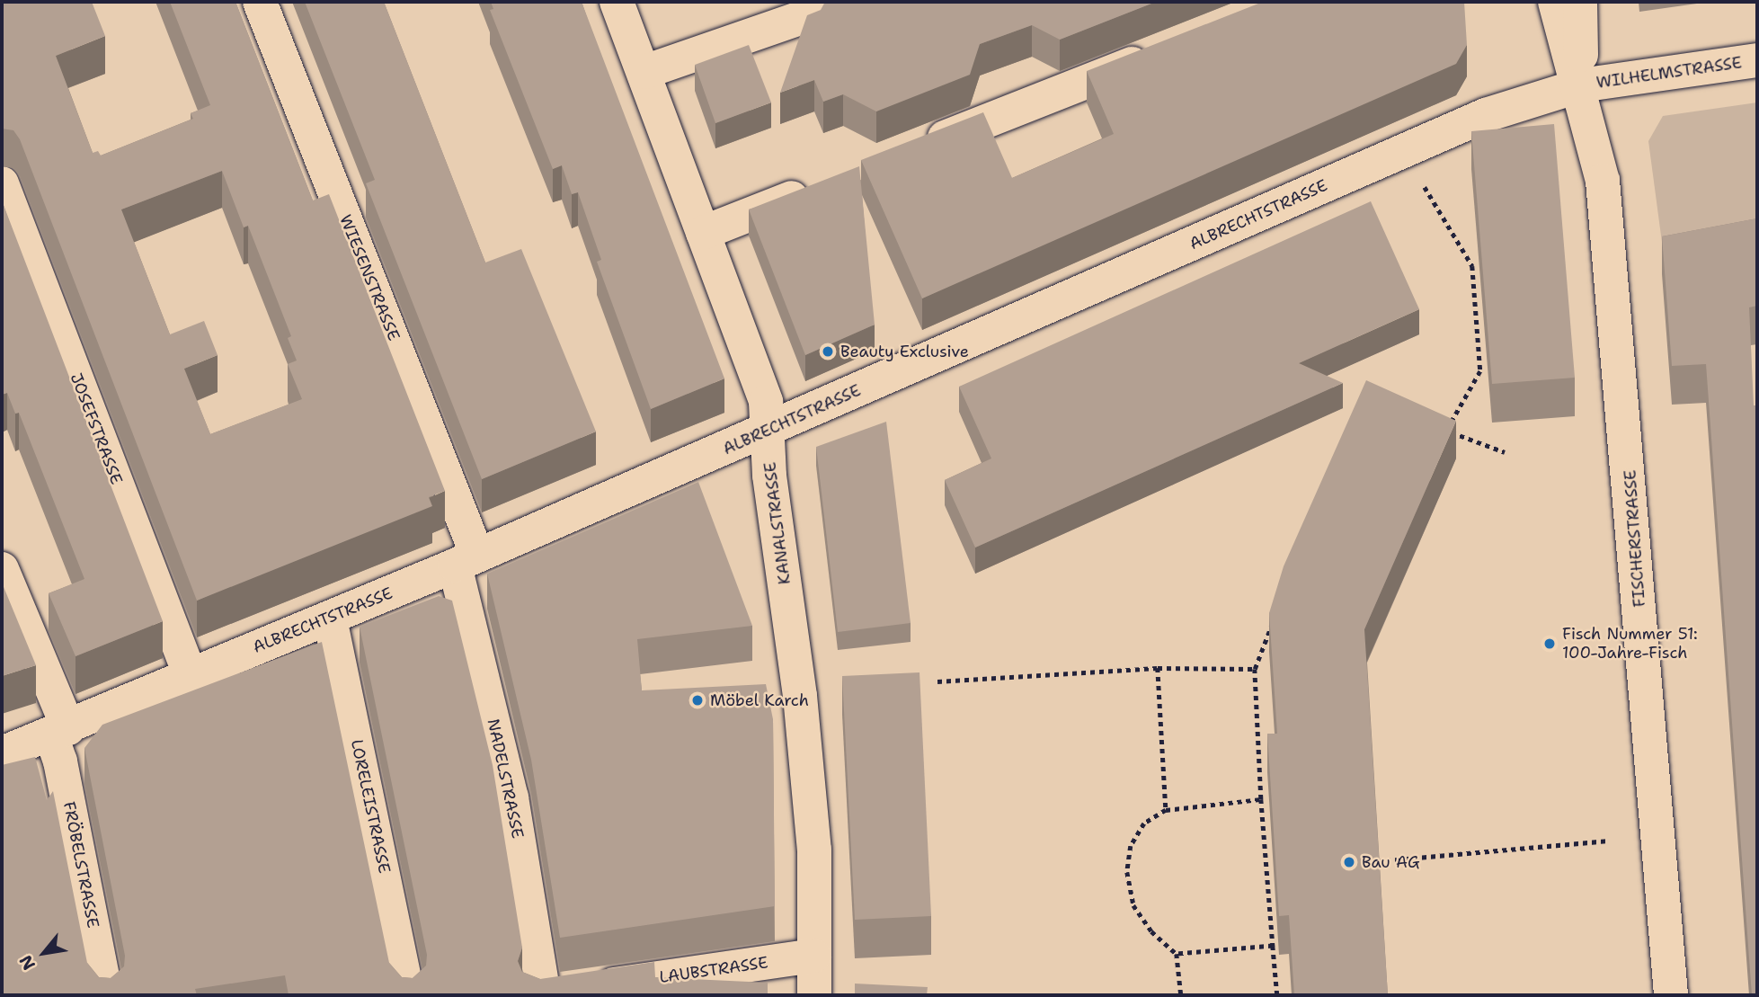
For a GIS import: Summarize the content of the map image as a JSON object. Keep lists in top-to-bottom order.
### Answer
{
  "streets": {
    "street": [
      "WILHELMSTRASSE",
      "ALBRECHTSTRASSE",
      "WIESENSTRASSE",
      "JOSEFSTRASSE",
      "KANALSTRASSE",
      "FISCHERSTRASSE",
      "NADELSTRASSE",
      "LORELEISTRASSE",
      "FRÖBELSTRASSE",
      "LAUBSTRASSE"
    ]
  },
  "crossings": [
    ["WILHELMSTRASSE", "ALBRECHTSTRASSE"],
    ["WILHELMSTRASSE", "FISCHERSTRASSE"],
    ["ALBRECHTSTRASSE", "WIESENSTRASSE"],
    ["ALBRECHTSTRASSE", "JOSEFSTRASSE"],
    ["ALBRECHTSTRASSE", "KANALSTRASSE"],
    ["ALBRECHTSTRASSE", "FISCHERSTRASSE"],
    ["ALBRECHTSTRASSE", "NADELSTRASSE"],
    ["ALBRECHTSTRASSE", "LORELEISTRASSE"],
    ["ALBRECHTSTRASSE", "FRÖBELSTRASSE"],
    ["WIESENSTRASSE", "NADELSTRASSE"],
    ["KANALSTRASSE", "LAUBSTRASSE"],
    ["NADELSTRASSE", "LAUBSTRASSE"]
  ],
  "places": [
    "Beauty Exclusive",
    "Fisch Nummer 51: 100-Jahre-Fisch",
    "Möbel Karch",
    "Bau AG"
  ],
  "north": "bottom left"
}
